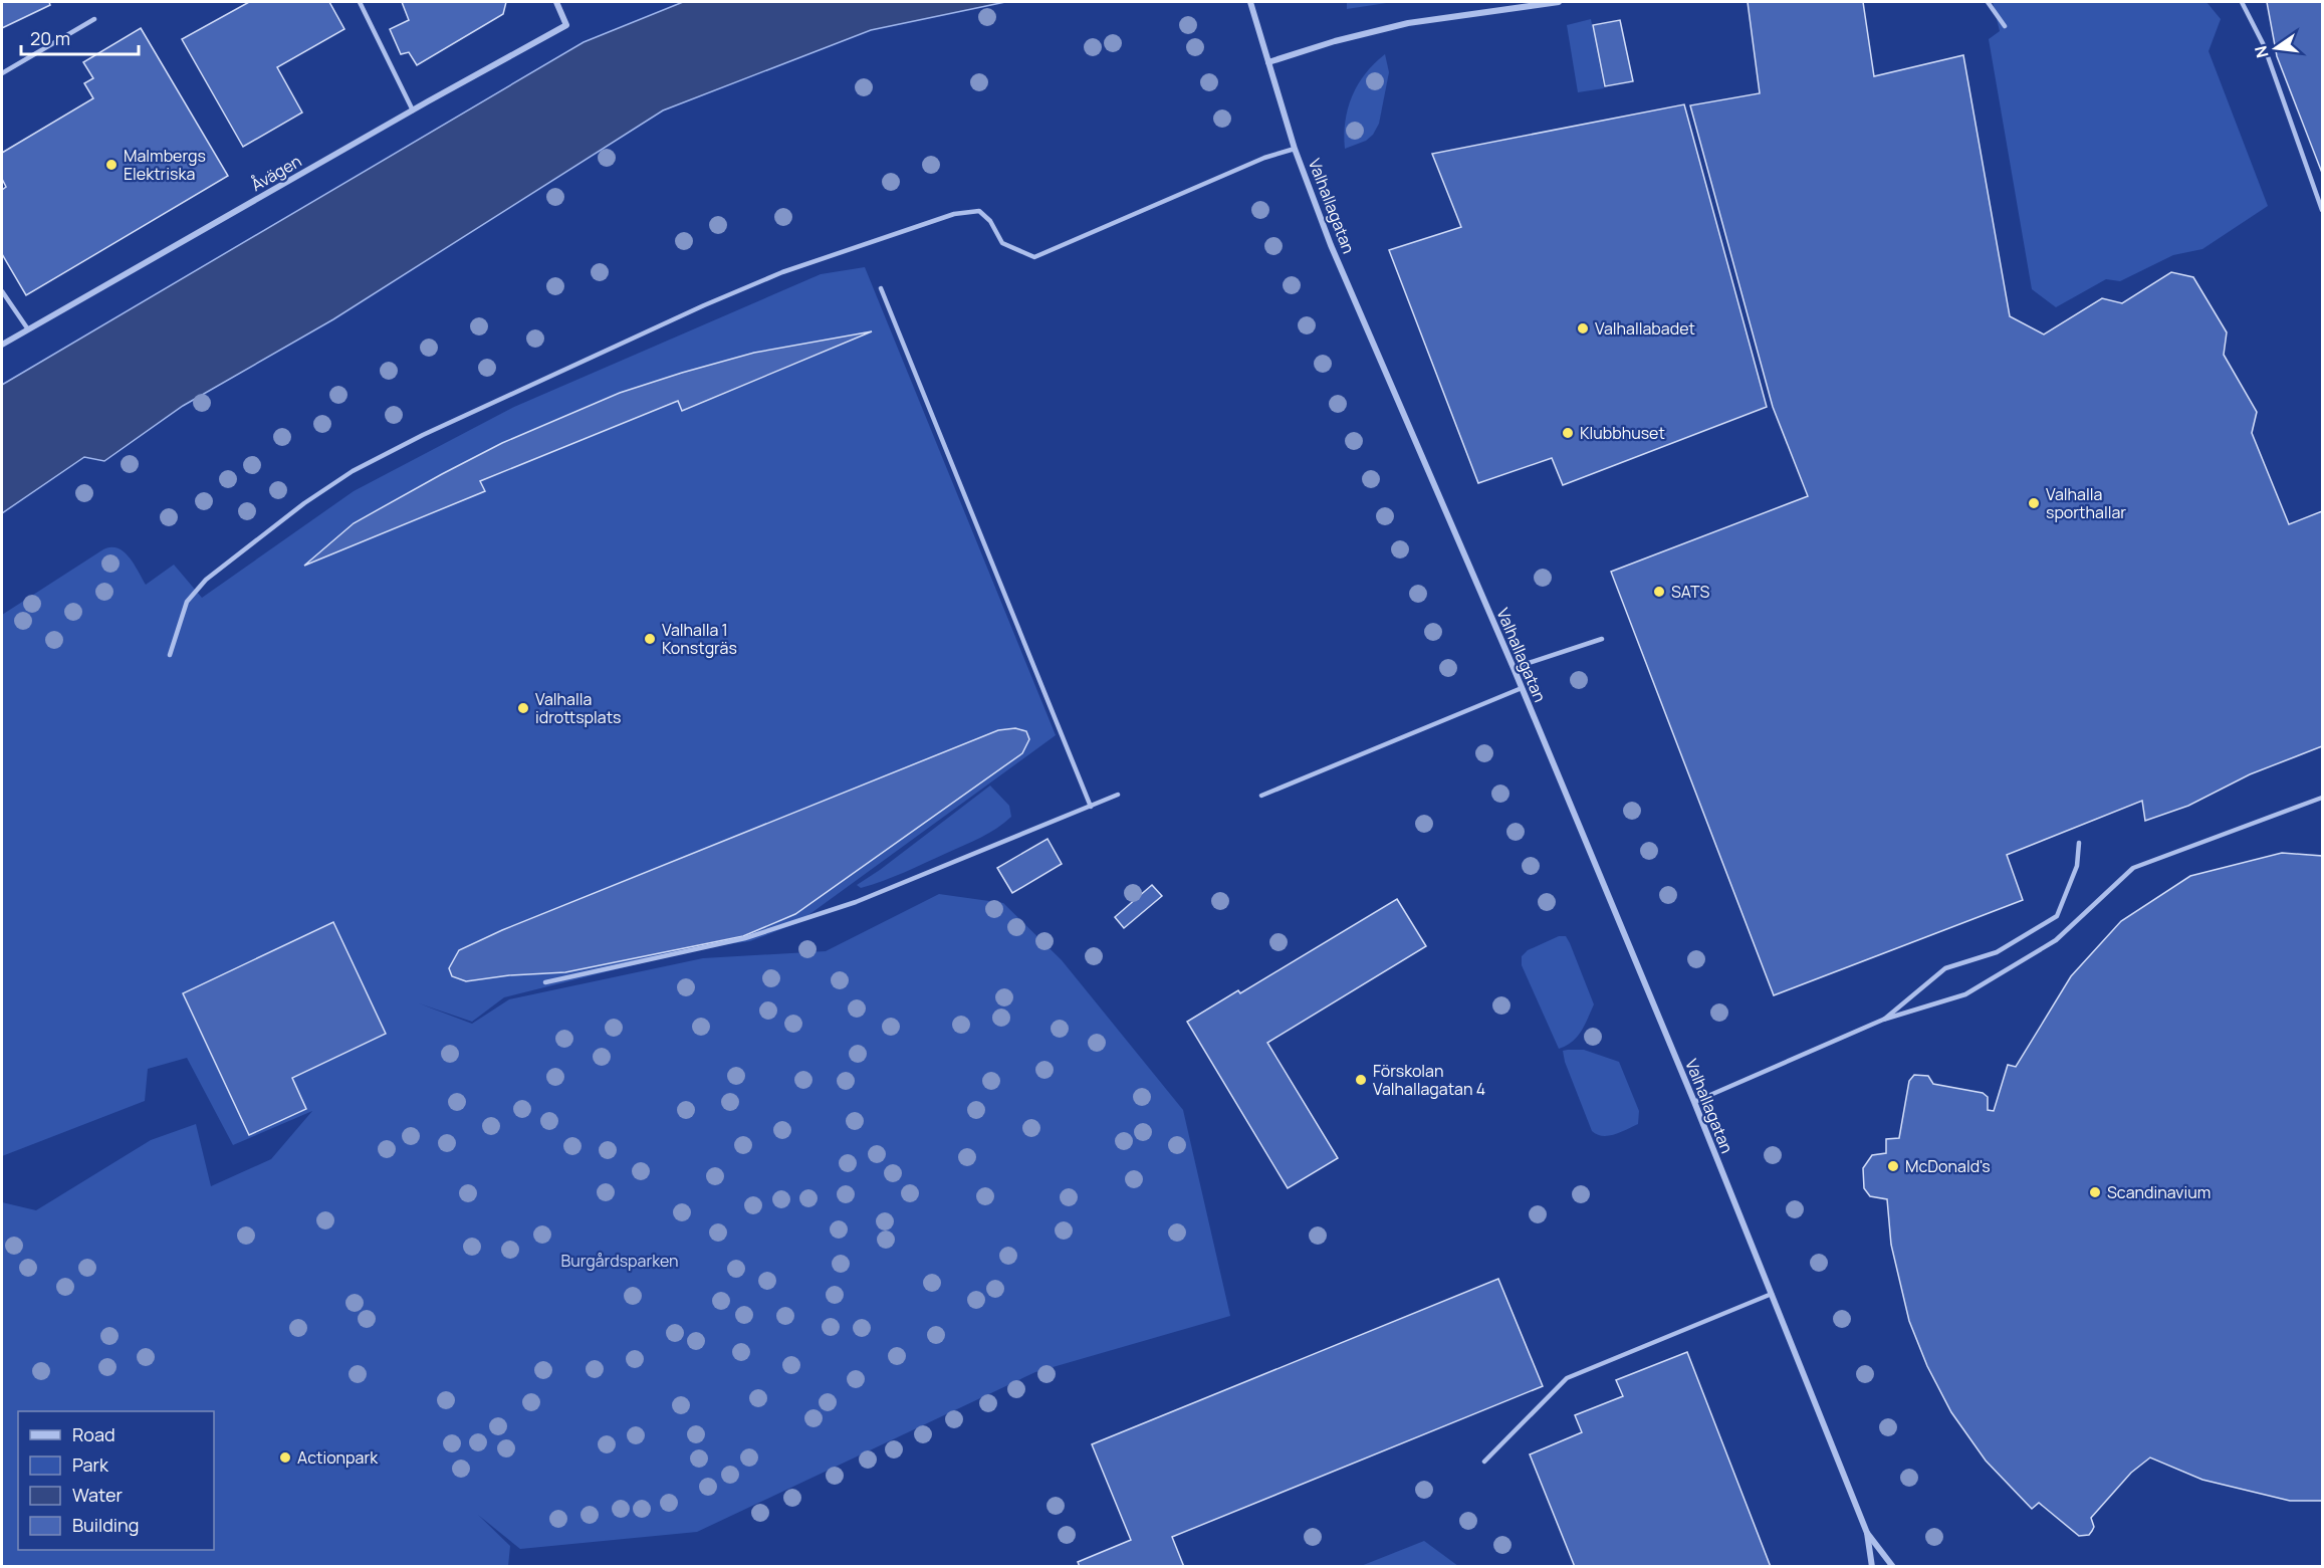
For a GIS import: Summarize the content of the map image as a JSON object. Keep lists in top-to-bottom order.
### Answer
{
  "streets": {
    "street": ["Åvägen", "Valhallagatan"]
  },
  "parks": ["Burgårdsparken"],
  "places": [
    "Malmbergs Elektriska",
    "Valhallabadet",
    "Klubbhuset",
    "Valhalla sporthallar",
    "SATS",
    "Valhalla 1 Konstgräs",
    "Valhalla idrottsplats",
    "Förskolan Valhallagatan 4",
    "McDonald's",
    "Scandinavium",
    "Actionpark"
  ],
  "legend": [
    "Road",
    "Park",
    "Water",
    "Building"
  ],
  "scale_bar": "20 m",
  "north": "left"
}
